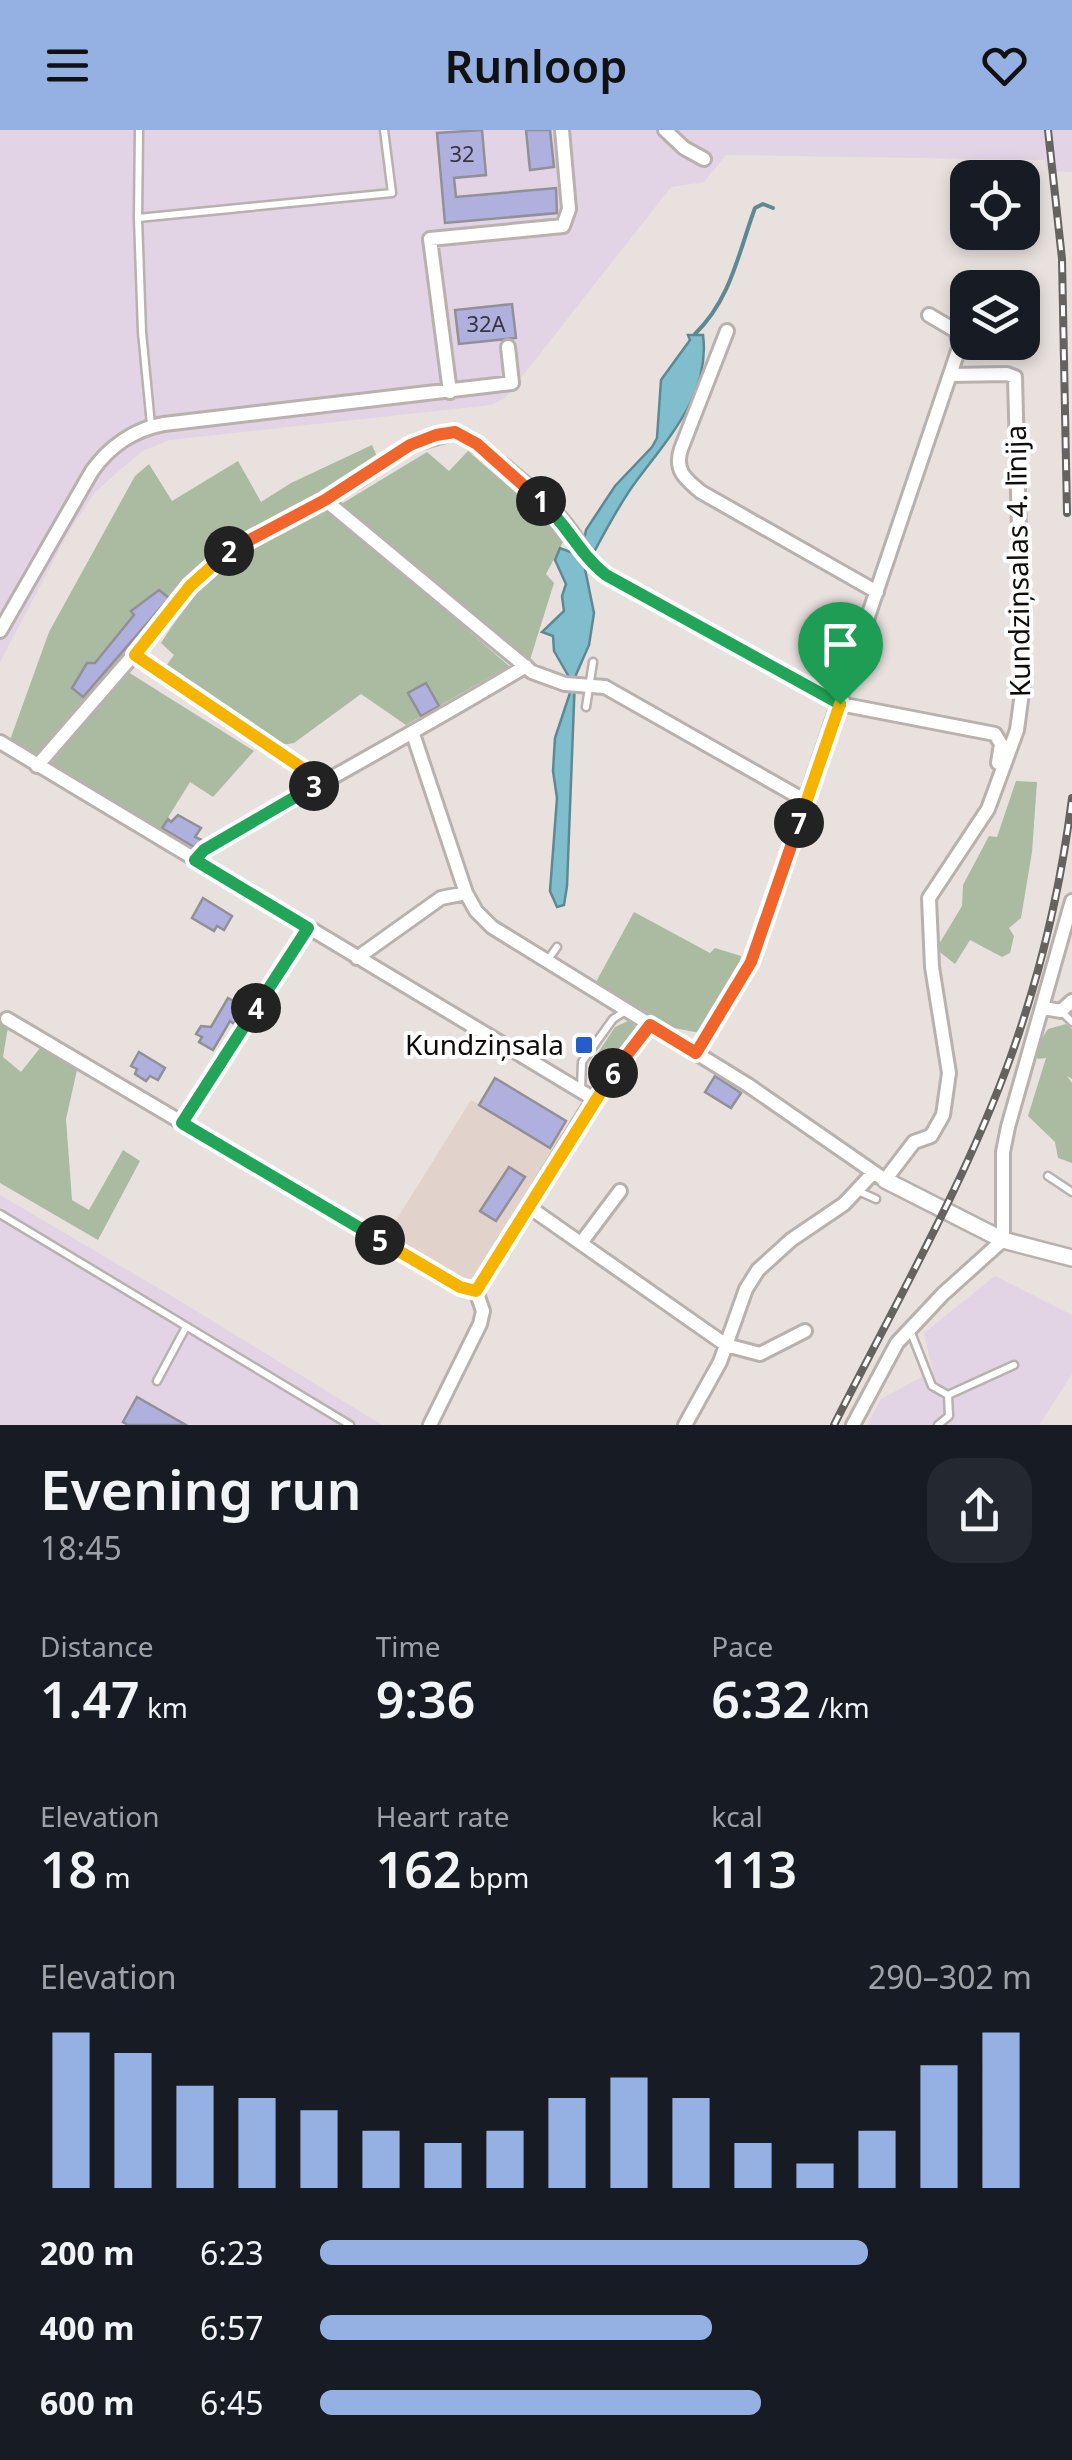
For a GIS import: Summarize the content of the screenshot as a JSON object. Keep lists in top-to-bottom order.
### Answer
{
  "streets": {
    "street": ["Kundziņsalas 4. līnija"]
  },
  "places": {
    "transit": ["Kundziņsala"]
  },
  "house_numbers": ["32", "32A"],
  "page": {
    "header": "Runloop",
    "pins": [
      "1",
      "2",
      "3",
      "7",
      "4",
      "6",
      "5"
    ],
    "heading": ["Evening run", "18:45"],
    "stats": [
      ["Distance", "1.47 km"],
      ["Time", "9:36"],
      ["Pace", "6:32 /km"],
      ["Elevation", "18 m"],
      ["Heart rate", "162 bpm"],
      ["kcal", "113"]
    ],
    "chart": ["Elevation", "290–302 m"],
    "list": [
      {
        "name": "200 m",
        "note": "6:23"
      },
      {
        "name": "400 m",
        "note": "6:57"
      },
      {
        "name": "600 m",
        "note": "6:45"
      }
    ]
  }
}
